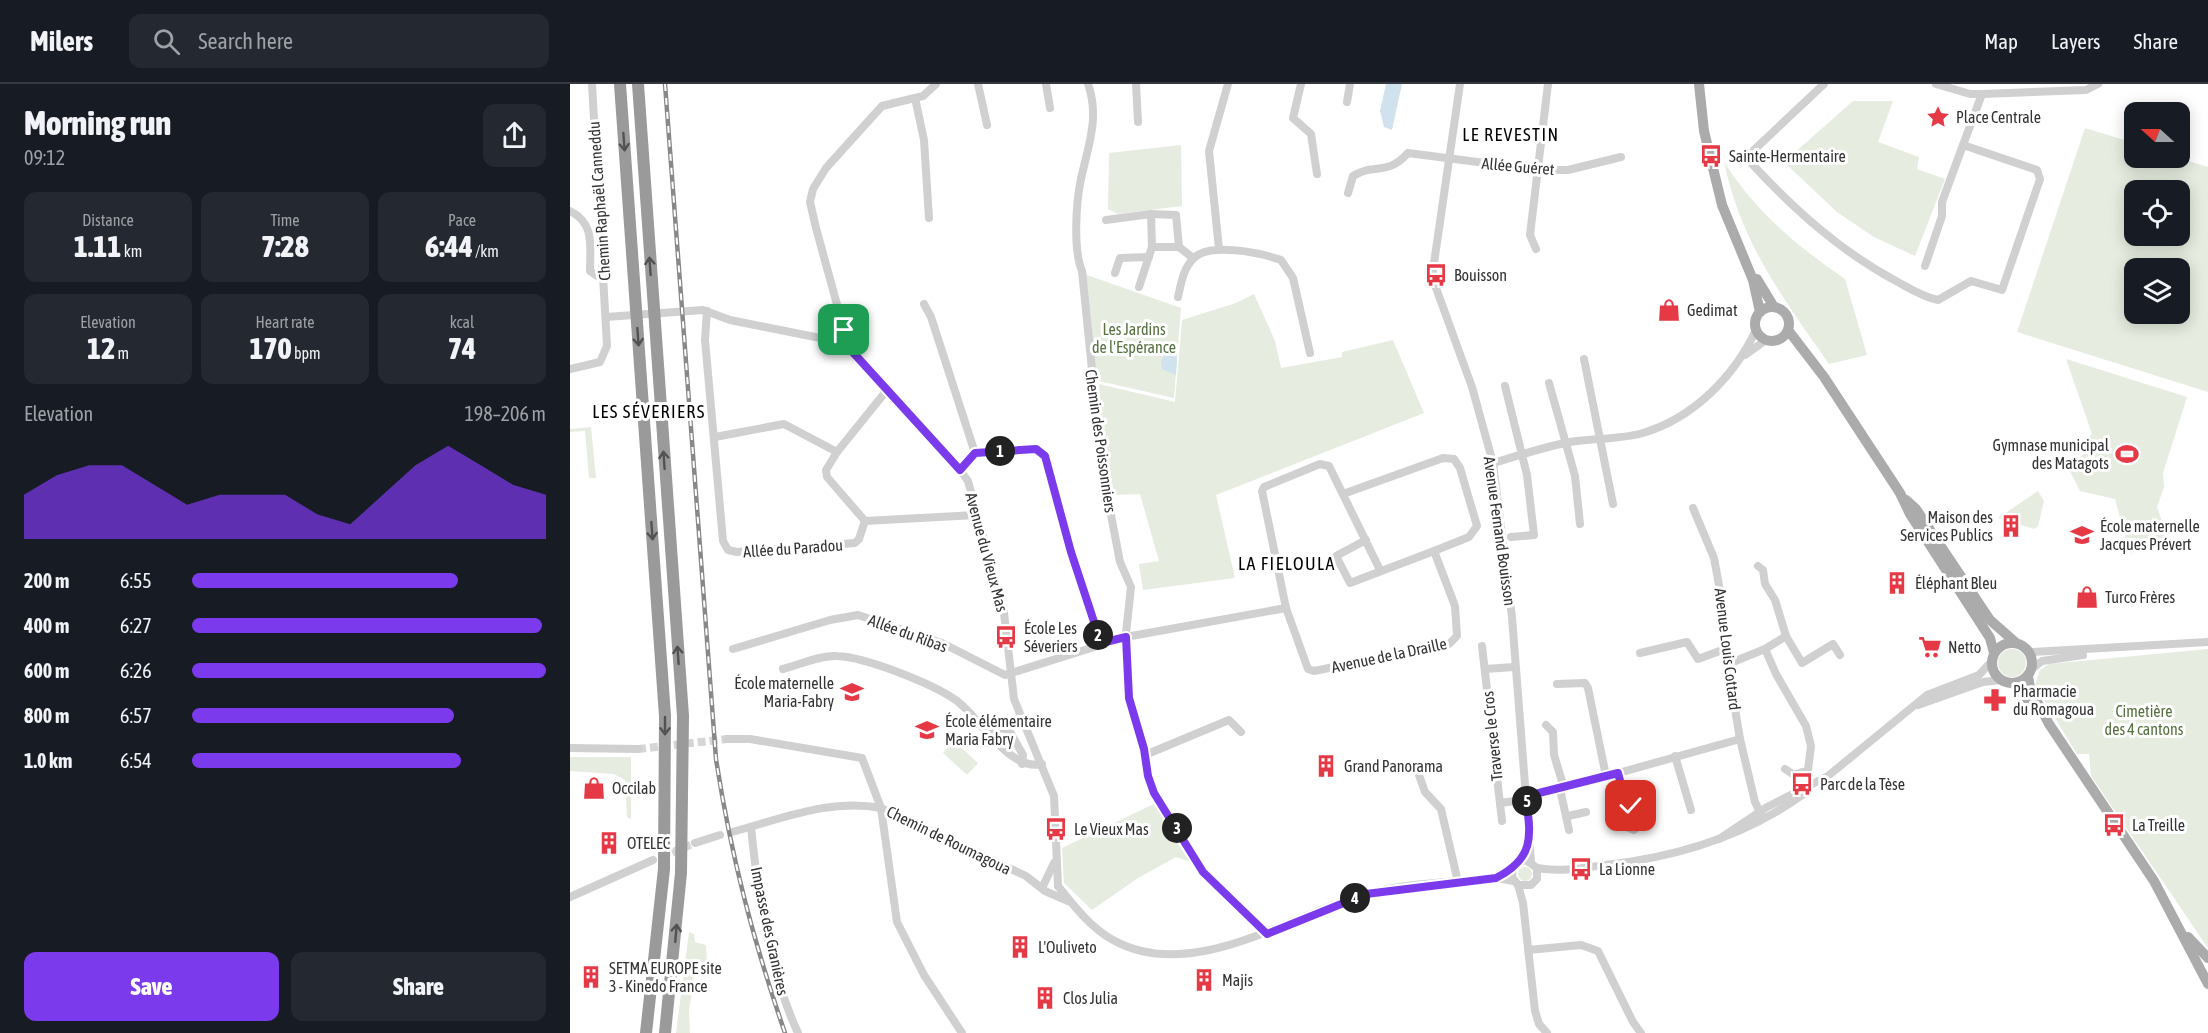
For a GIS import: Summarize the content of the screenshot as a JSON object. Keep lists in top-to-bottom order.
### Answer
{
  "streets": {
    "street": [
      "Allée Guéret",
      "Chemin Raphaël Canneddu",
      "Chemin des Poissonniers",
      "Avenue Fernand Bouisson",
      "Allée du Paradou",
      "Avenue du Vieux Mas",
      "Allée du Ribas",
      "Avenue Louis Cottard",
      "Avenue de la Draille",
      "Traverse le Cros",
      "Chemin de Roumagoua",
      "Impasse des Granières"
    ]
  },
  "crossings": [
    ["Allée Guéret", "Avenue Fernand Bouisson"],
    ["Chemin des Poissonniers", "Chemin de Roumagoua"],
    ["Avenue Fernand Bouisson", "Traverse le Cros"],
    ["Avenue Fernand Bouisson", "Chemin de Roumagoua"],
    ["Avenue du Vieux Mas", "Allée du Ribas"],
    ["Avenue du Vieux Mas", "Chemin de Roumagoua"],
    ["Avenue Louis Cottard", "Traverse le Cros"]
  ],
  "districts": ["LE REVESTIN", "LES SÉVERIERS", "LA FIELOULA"],
  "parks": ["Les Jardins de l'Espérance", "Cimetière des 4 cantons"],
  "places": {
    "place": ["Place Centrale"],
    "bus stop": [
      "Sainte-Hermentaire",
      "Bouisson",
      "École Les Séveriers",
      "Parc de la Tèse",
      "La Treille",
      "Le Vieux Mas",
      "La Lionne"
    ],
    "shop": ["Gedimat", "Turco Frères", "Occilab"],
    "sports": ["Gymnase municipal des Matagots"],
    "building": [
      "Maison des Services Publics",
      "Éléphant Bleu",
      "Grand Panorama",
      "OTELEC",
      "L'Ouliveto",
      "SETMA EUROPE site 3 - Kinedo France",
      "Majis",
      "Clos Julia"
    ],
    "school or university": ["École maternelle Jacques Prévert", "École maternelle Maria-Fabry", "École élémentaire Maria Fabry"],
    "supermarket": ["Netto"],
    "pharmacy": ["Pharmacie du Romagoua"]
  },
  "north": "left",
  "page": {
    "header": "Milers",
    "search": "Search here",
    "nav": ["Map", "Layers", "Share"],
    "heading": ["Morning run", "09:12"],
    "stats": [
      ["Distance", "1.11 km"],
      ["Time", "7:28"],
      ["Pace", "6:44 /km"],
      ["Elevation", "12 m"],
      ["Heart rate", "170 bpm"],
      ["kcal", "74"]
    ],
    "chart": ["Elevation", "198–206 m"],
    "pins": [
      "1",
      "2",
      "5",
      "3",
      "4"
    ],
    "list": [
      {
        "name": "200 m",
        "note": "6:55"
      },
      {
        "name": "400 m",
        "note": "6:27"
      },
      {
        "name": "600 m",
        "note": "6:26"
      },
      {
        "name": "800 m",
        "note": "6:57"
      },
      {
        "name": "1.0 km",
        "note": "6:54"
      }
    ],
    "buttons": ["Save", "Share"]
  }
}
